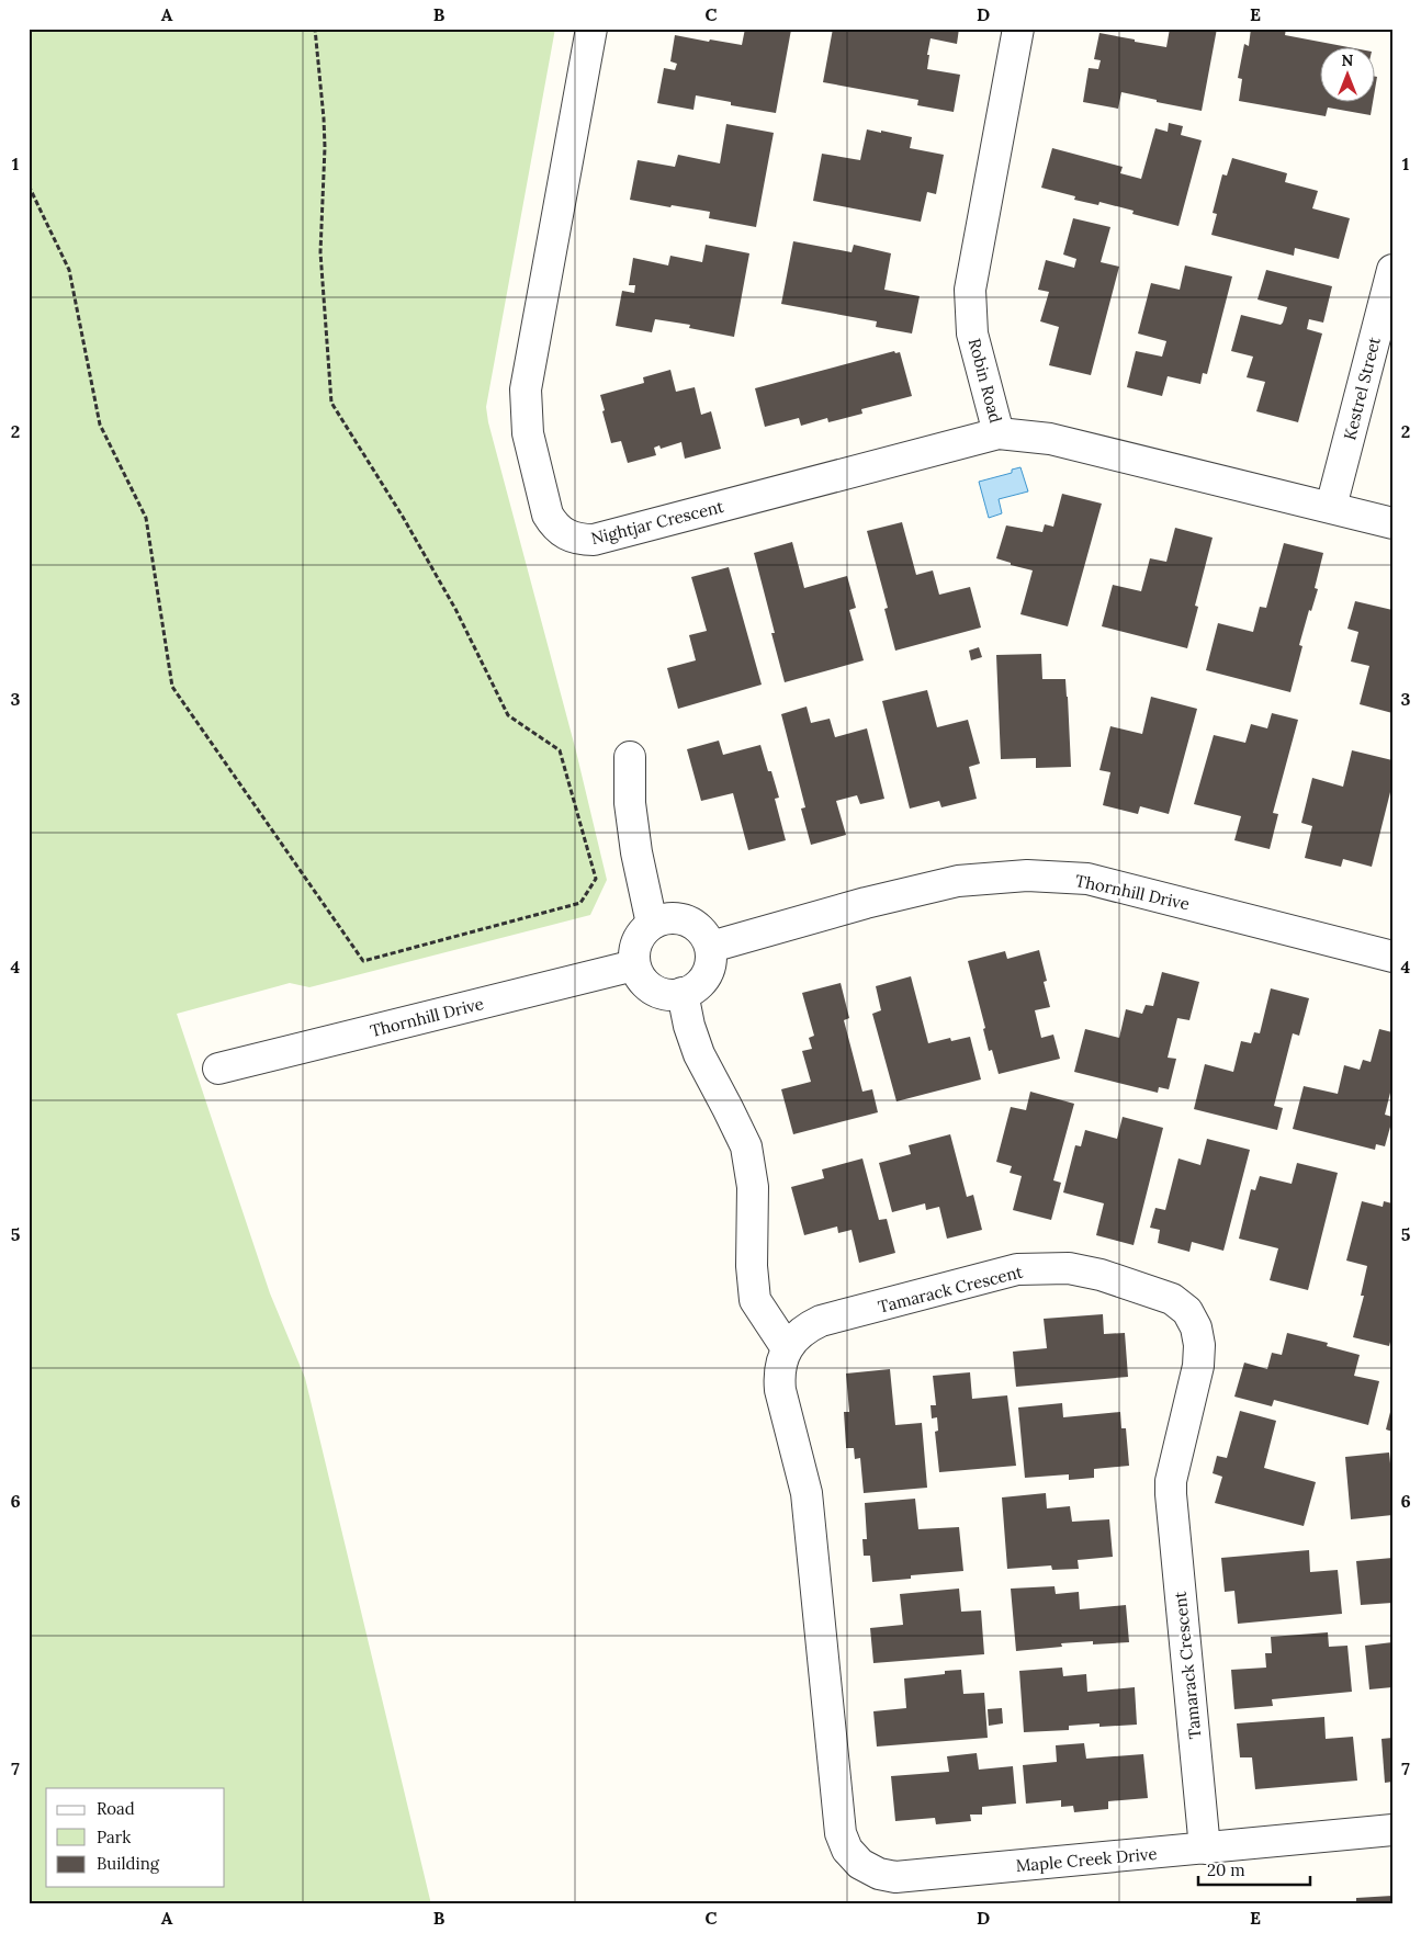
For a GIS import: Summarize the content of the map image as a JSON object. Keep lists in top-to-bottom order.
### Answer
{
  "streets": {
    "street": [
      "Robin Road",
      "Kestrel Street",
      "Nightjar Crescent",
      "Thornhill Drive",
      "Tamarack Crescent",
      "Maple Creek Drive"
    ]
  },
  "crossings": [
    ["Robin Road", "Kestrel Street"],
    ["Robin Road", "Nightjar Crescent"],
    ["Tamarack Crescent", "Maple Creek Drive"]
  ],
  "legend": ["Road", "Park", "Building"],
  "scale_bar": "20 m",
  "north": "top",
  "grid": {
    "columns": [
      "A",
      "B",
      "C",
      "D",
      "E"
    ],
    "rows": [
      "1",
      "2",
      "3",
      "4",
      "5",
      "6",
      "7"
    ]
  }
}
